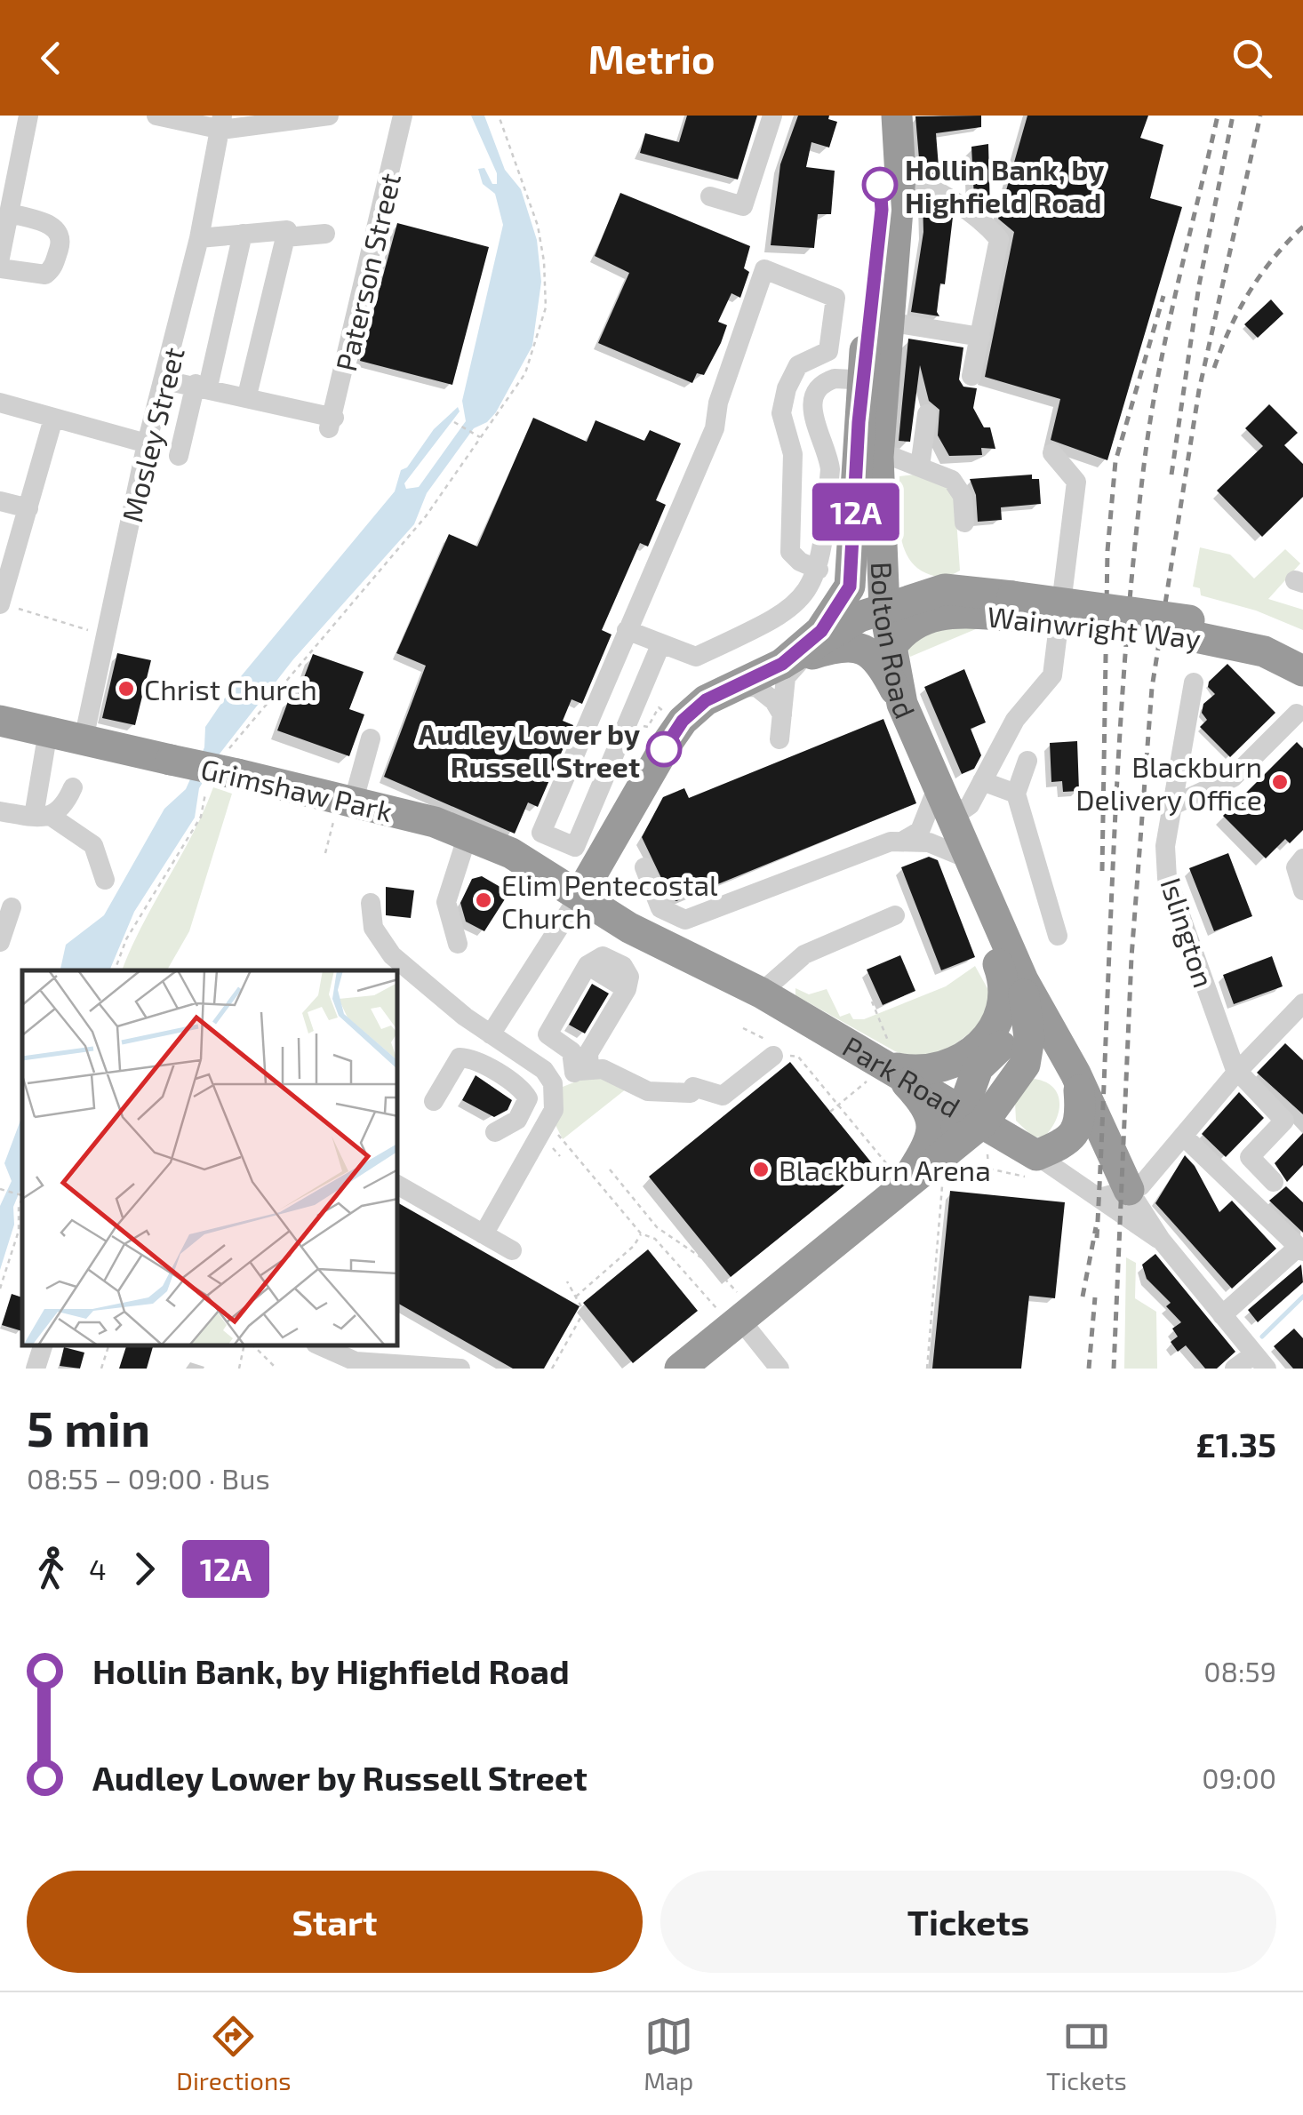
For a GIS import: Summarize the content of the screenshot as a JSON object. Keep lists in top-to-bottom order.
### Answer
{
  "streets": {
    "highway": [
      "Wainwright Way",
      "Bolton Road",
      "Grimshaw Park",
      "Park Road"
    ],
    "street": ["Paterson Street", "Mosley Street", "Islington"]
  },
  "crossings": [
    ["Mosley Street", "Grimshaw Park"],
    ["Wainwright Way", "Bolton Road"],
    ["Grimshaw Park", "Park Road"]
  ],
  "places": [
    "Hollin Bank, by Highfield Road",
    "Christ Church",
    "Audley Lower by Russell Street",
    "Blackburn Delivery Office",
    "Elim Pentecostal Church",
    "Blackburn Arena"
  ],
  "lines": ["bus line 12A"],
  "page": {
    "header": "Metrio",
    "on_map": "12A",
    "heading": ["5 min", "08:55 – 09:00 · Bus", "£1.35"],
    "legs": ["4", "12A"],
    "list": [
      {
        "name": "Hollin Bank, by Highfield Road",
        "value": "08:59"
      },
      {
        "name": "Audley Lower by Russell Street",
        "value": "09:00"
      }
    ],
    "buttons": ["Start", "Tickets"],
    "tabs": ["Directions", "Map", "Tickets"]
  }
}
